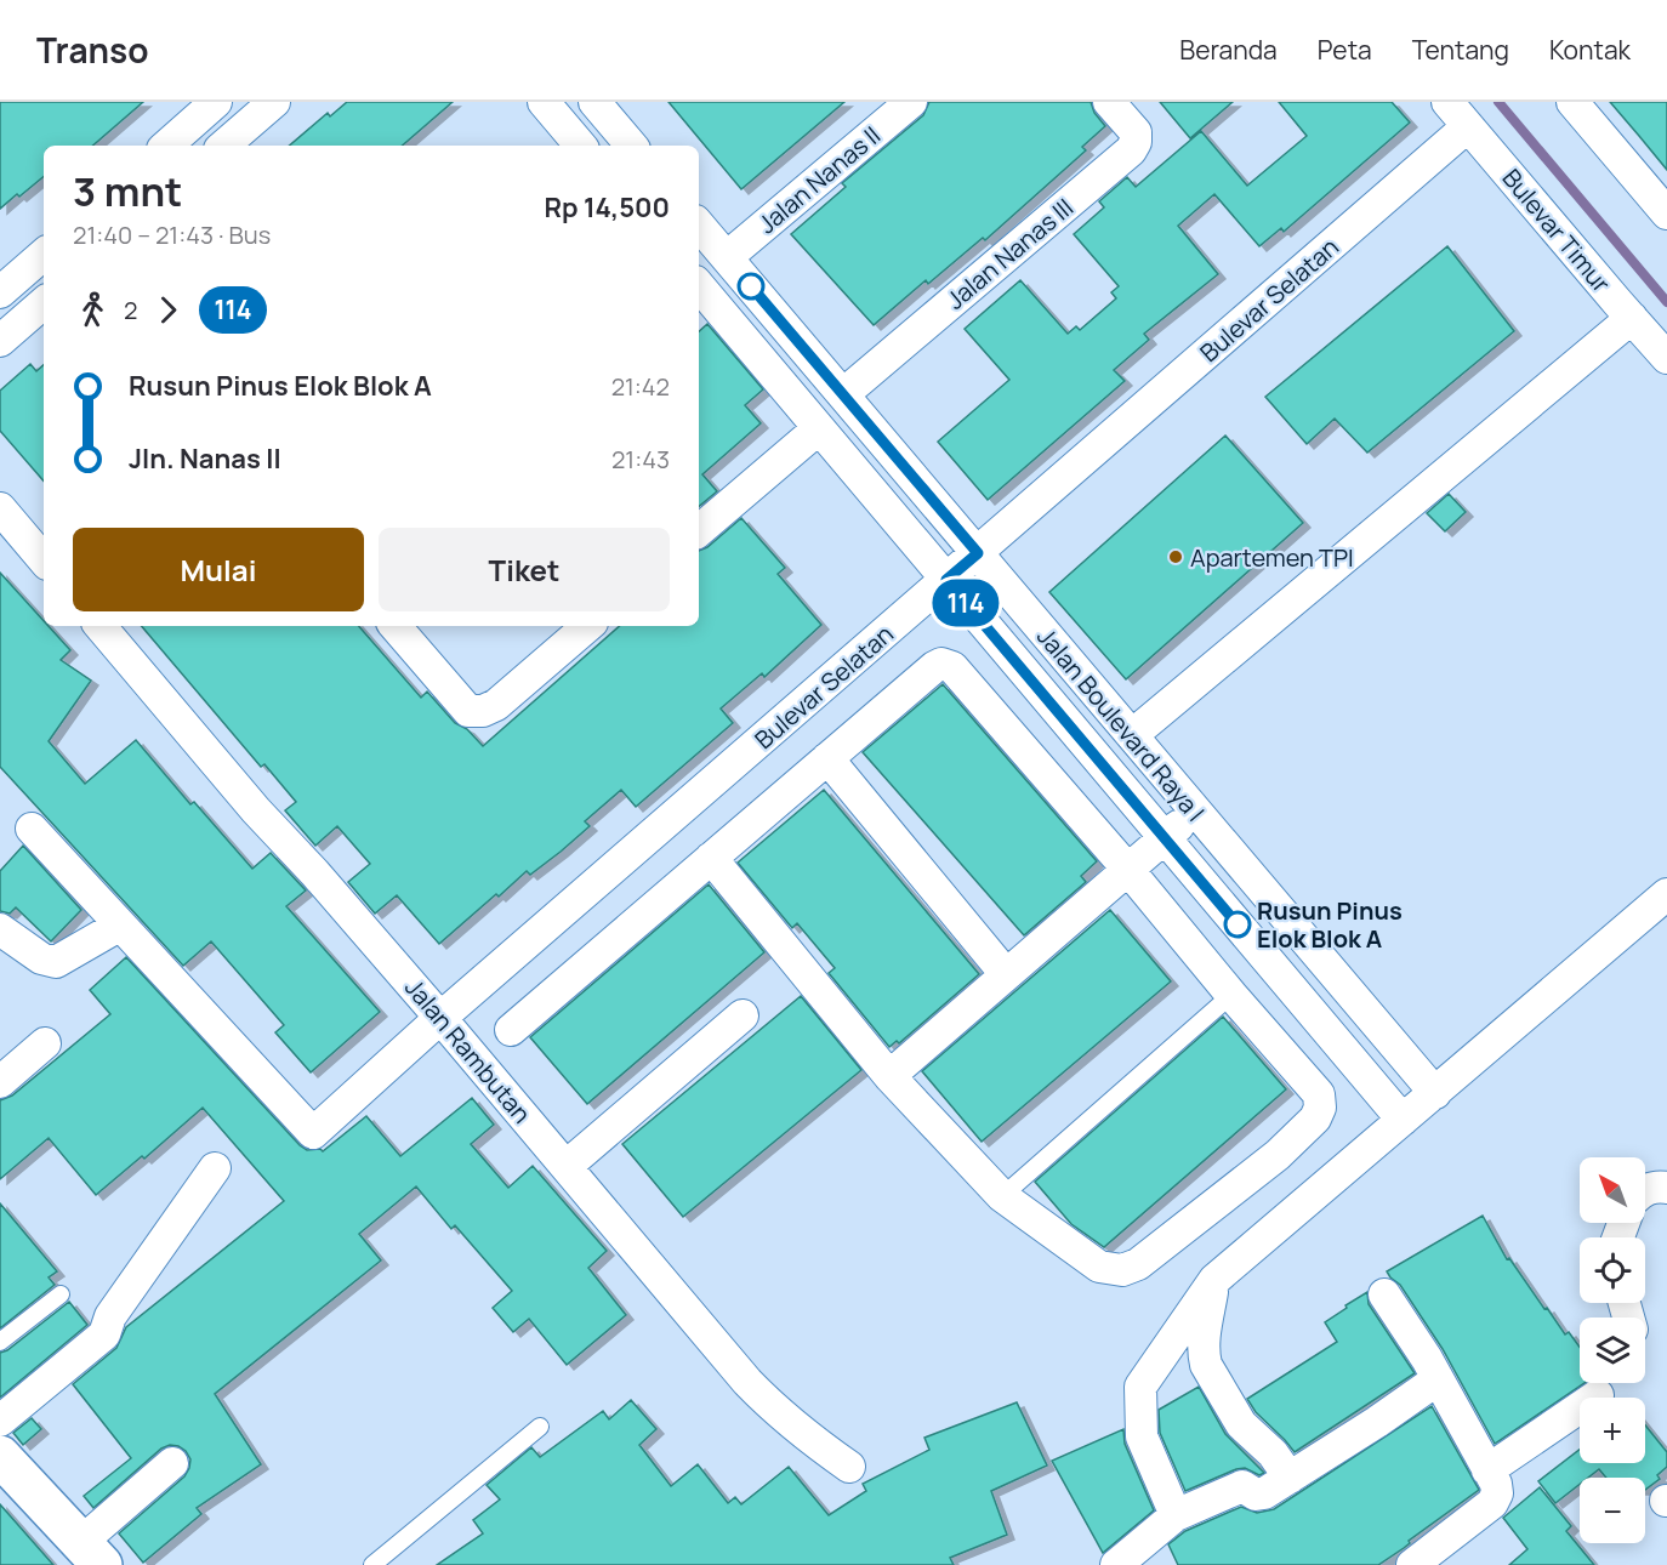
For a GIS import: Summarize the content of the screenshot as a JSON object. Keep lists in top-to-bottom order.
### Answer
{
  "streets": {
    "street": [
      "Jalan Nanas II",
      "Bulevar Timur",
      "Jalan Nanas III",
      "Bulevar Selatan",
      "Jalan Boulevard Raya I",
      "Jalan Rambutan"
    ]
  },
  "crossings": [
    ["Jalan Nanas II", "Jalan Boulevard Raya I"],
    ["Bulevar Timur", "Bulevar Selatan"],
    ["Jalan Nanas III", "Jalan Boulevard Raya I"],
    ["Bulevar Selatan", "Jalan Boulevard Raya I"],
    ["Bulevar Selatan", "Jalan Rambutan"]
  ],
  "places": ["Apartemen TPI", "Rusun Pinus Elok Blok A"],
  "lines": ["bus line 114"],
  "north": "top left",
  "page": {
    "header": "Transo",
    "nav": [
      "Beranda",
      "Peta",
      "Tentang",
      "Kontak"
    ],
    "on_map": "114",
    "heading": ["3 mnt", "21:40 – 21:43 · Bus", "Rp 14,500"],
    "legs": ["2", "114"],
    "list": [
      {
        "name": "Rusun Pinus Elok Blok A",
        "value": "21:42"
      },
      {
        "name": "Jln. Nanas II",
        "value": "21:43"
      }
    ],
    "buttons": ["Mulai", "Tiket"],
    "map_buttons": ["+", "−"]
  }
}
